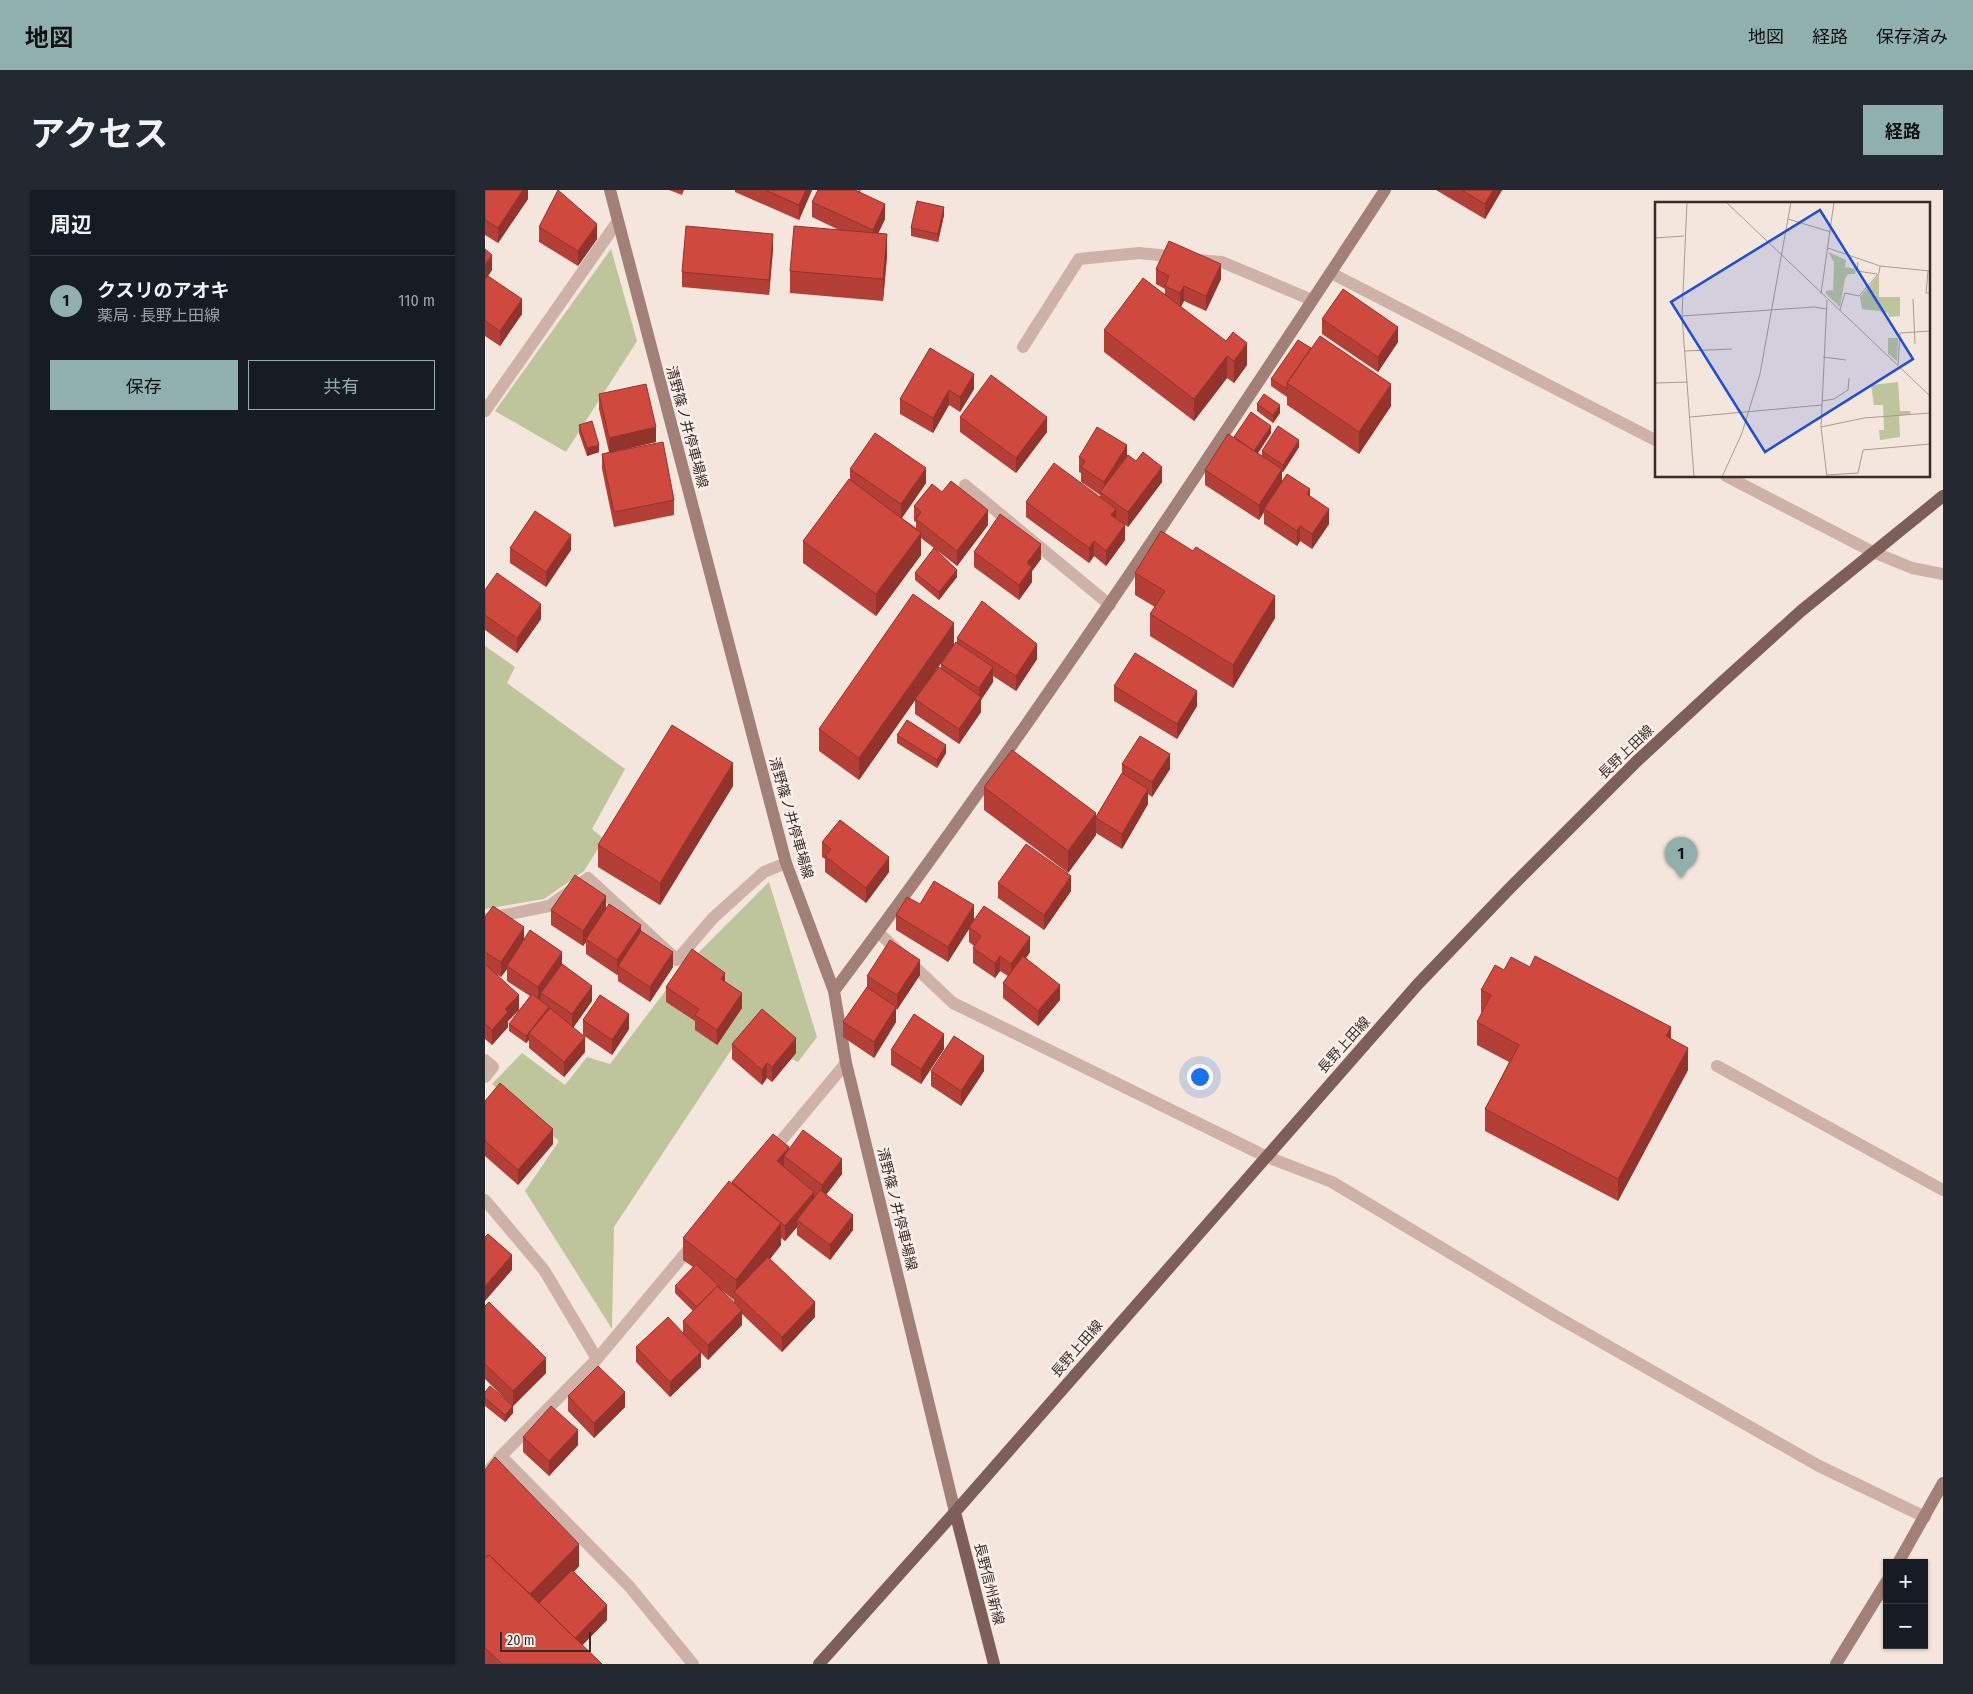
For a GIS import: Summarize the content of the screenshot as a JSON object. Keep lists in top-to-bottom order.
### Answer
{
  "streets": {
    "main road": ["清野篠ノ井停車場線", "長野上田線", "長野信州新線"]
  },
  "crossings": [
    ["清野篠ノ井停車場線", "長野上田線"],
    ["清野篠ノ井停車場線", "長野信州新線"],
    ["長野上田線", "長野信州新線"]
  ],
  "scale_bar": "20 m",
  "page": {
    "header": "地図",
    "nav": ["地図", "経路", "保存済み"],
    "title": "アクセス",
    "buttons": [
      "経路",
      ["保存", "共有"]
    ],
    "heading": "周辺",
    "list": [
      {
        "mark": "1",
        "name": "クスリのアオキ",
        "note": "薬局 · 長野上田線",
        "value": "110 m"
      }
    ],
    "pins": "1",
    "map_buttons": ["+", "−"],
    "scale": "20 m"
  }
}
